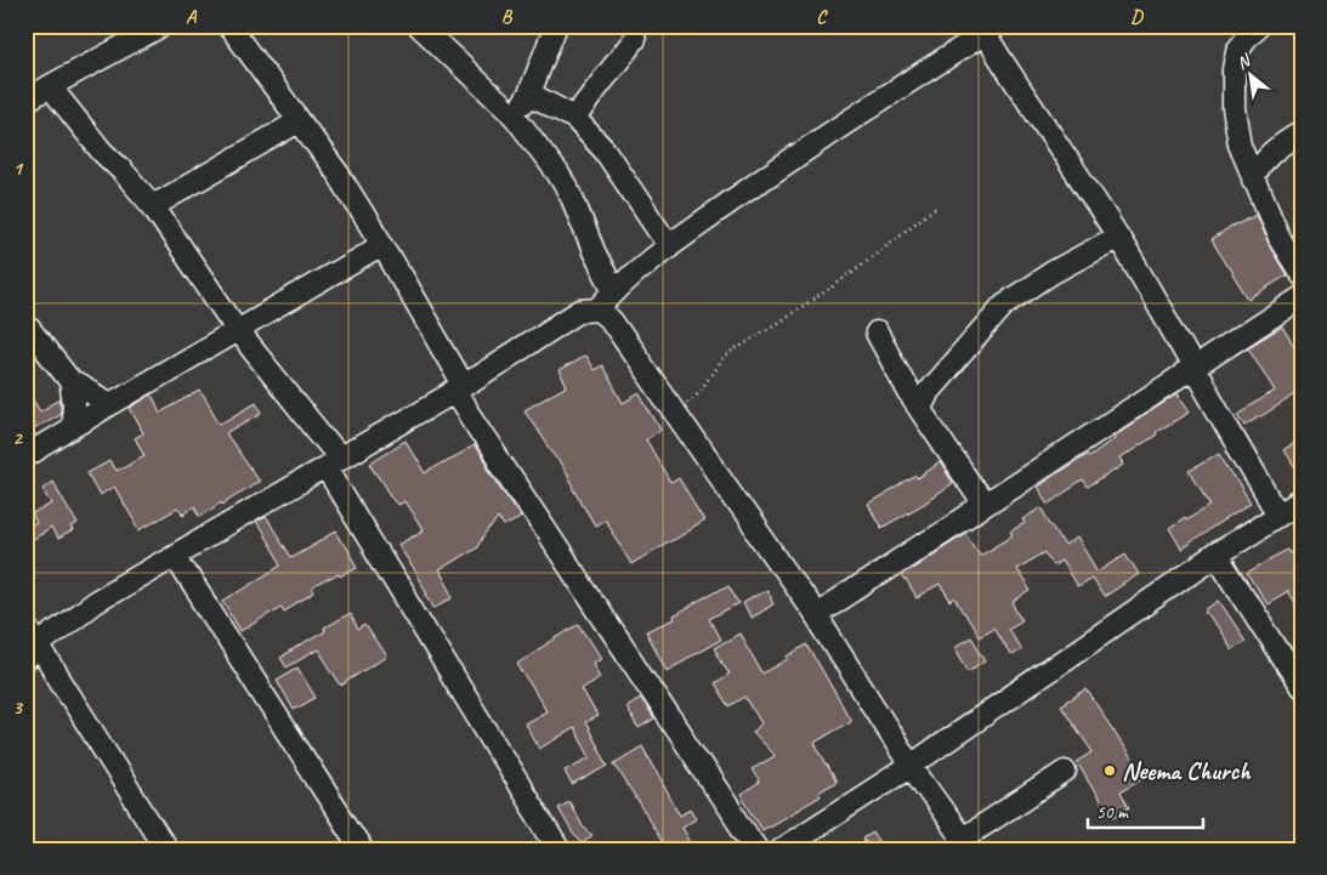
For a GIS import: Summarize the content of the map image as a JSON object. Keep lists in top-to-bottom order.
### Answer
{
  "places": ["Neema Church"],
  "scale_bar": "50 m",
  "north": "top left",
  "grid": {
    "columns": [
      "A",
      "B",
      "C",
      "D"
    ],
    "rows": ["1", "2", "3"]
  }
}
